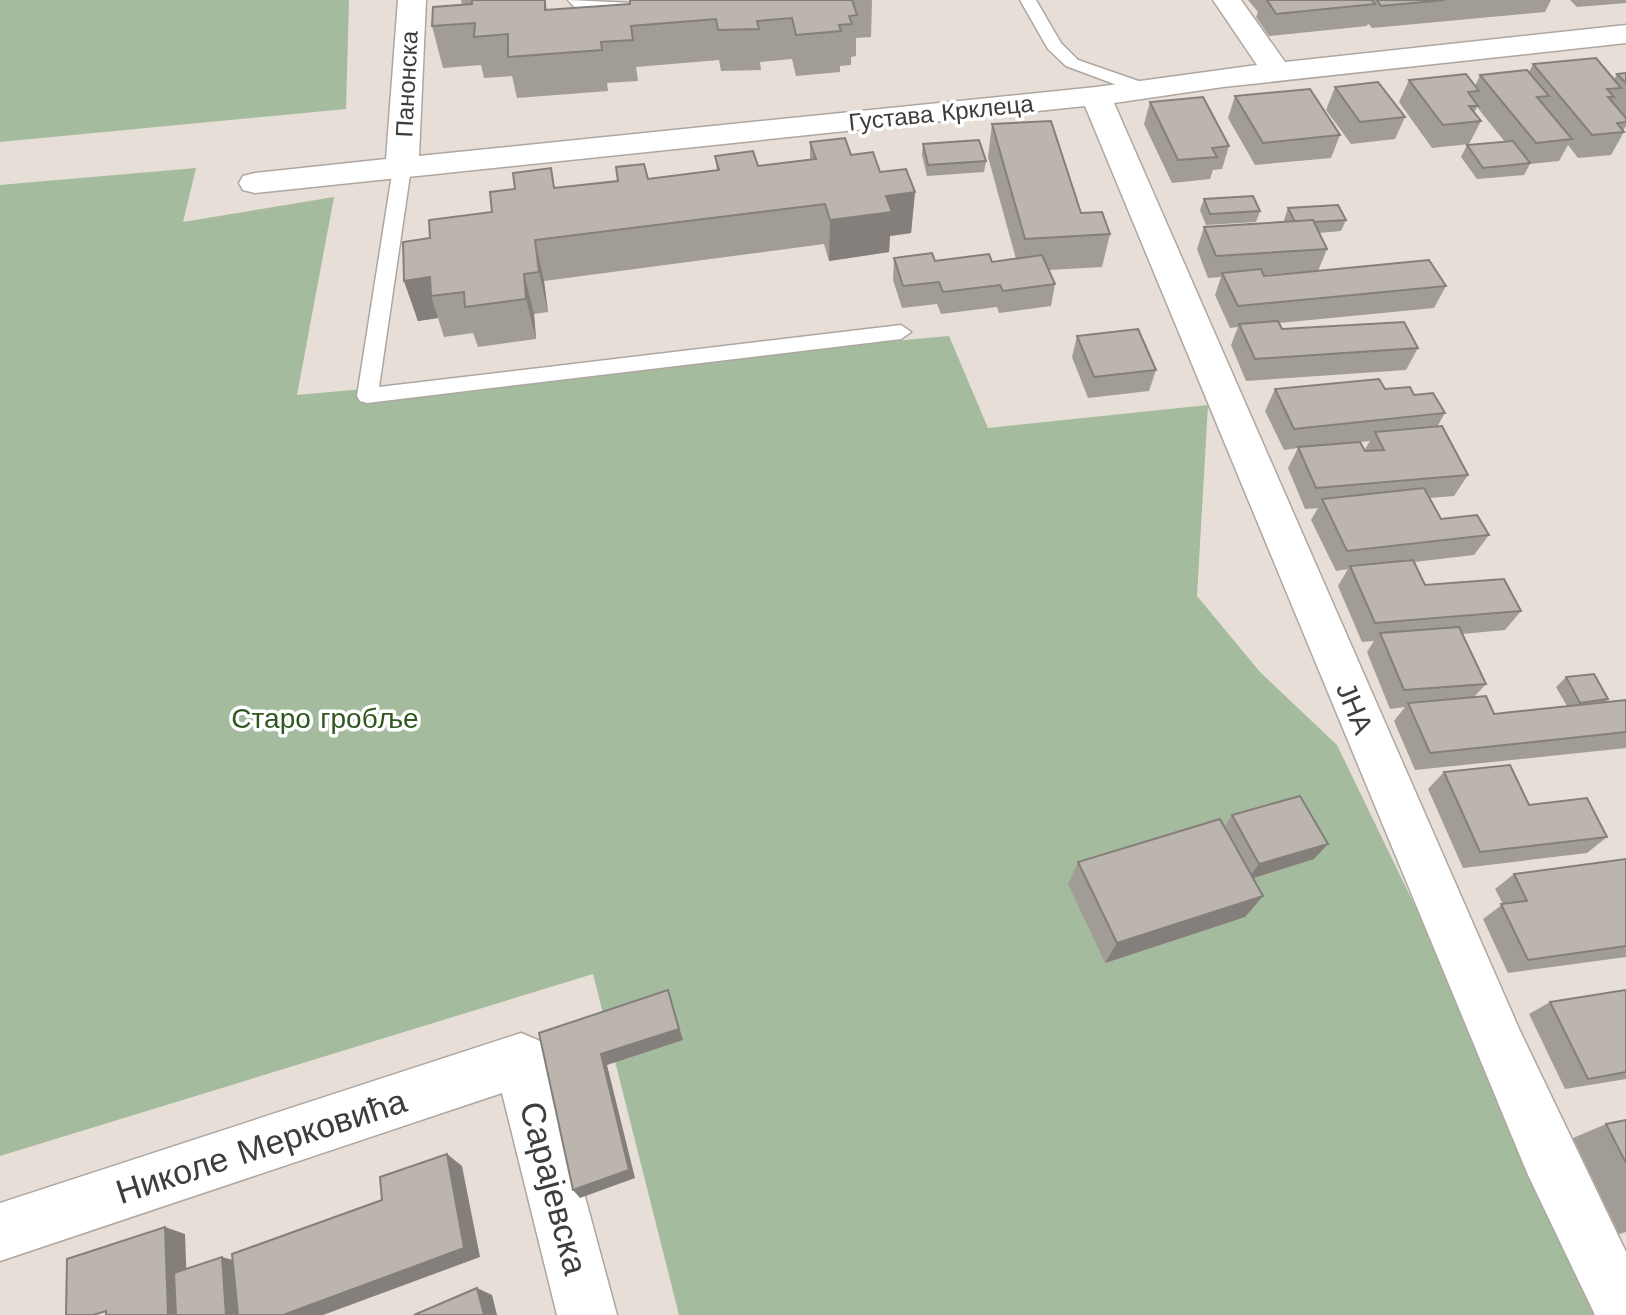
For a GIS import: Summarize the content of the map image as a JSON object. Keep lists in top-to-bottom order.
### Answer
{
  "streets": {
    "street": [
      "Панонска",
      "Густава Крклеца",
      "ЈНА",
      "Николе Мерковића",
      "Сарајевска"
    ]
  },
  "crossings": [
    ["Панонска", "Густава Крклеца"],
    ["Густава Крклеца", "ЈНА"],
    ["Николе Мерковића", "Сарајевска"]
  ],
  "parks": ["Старо гробље"]
}
